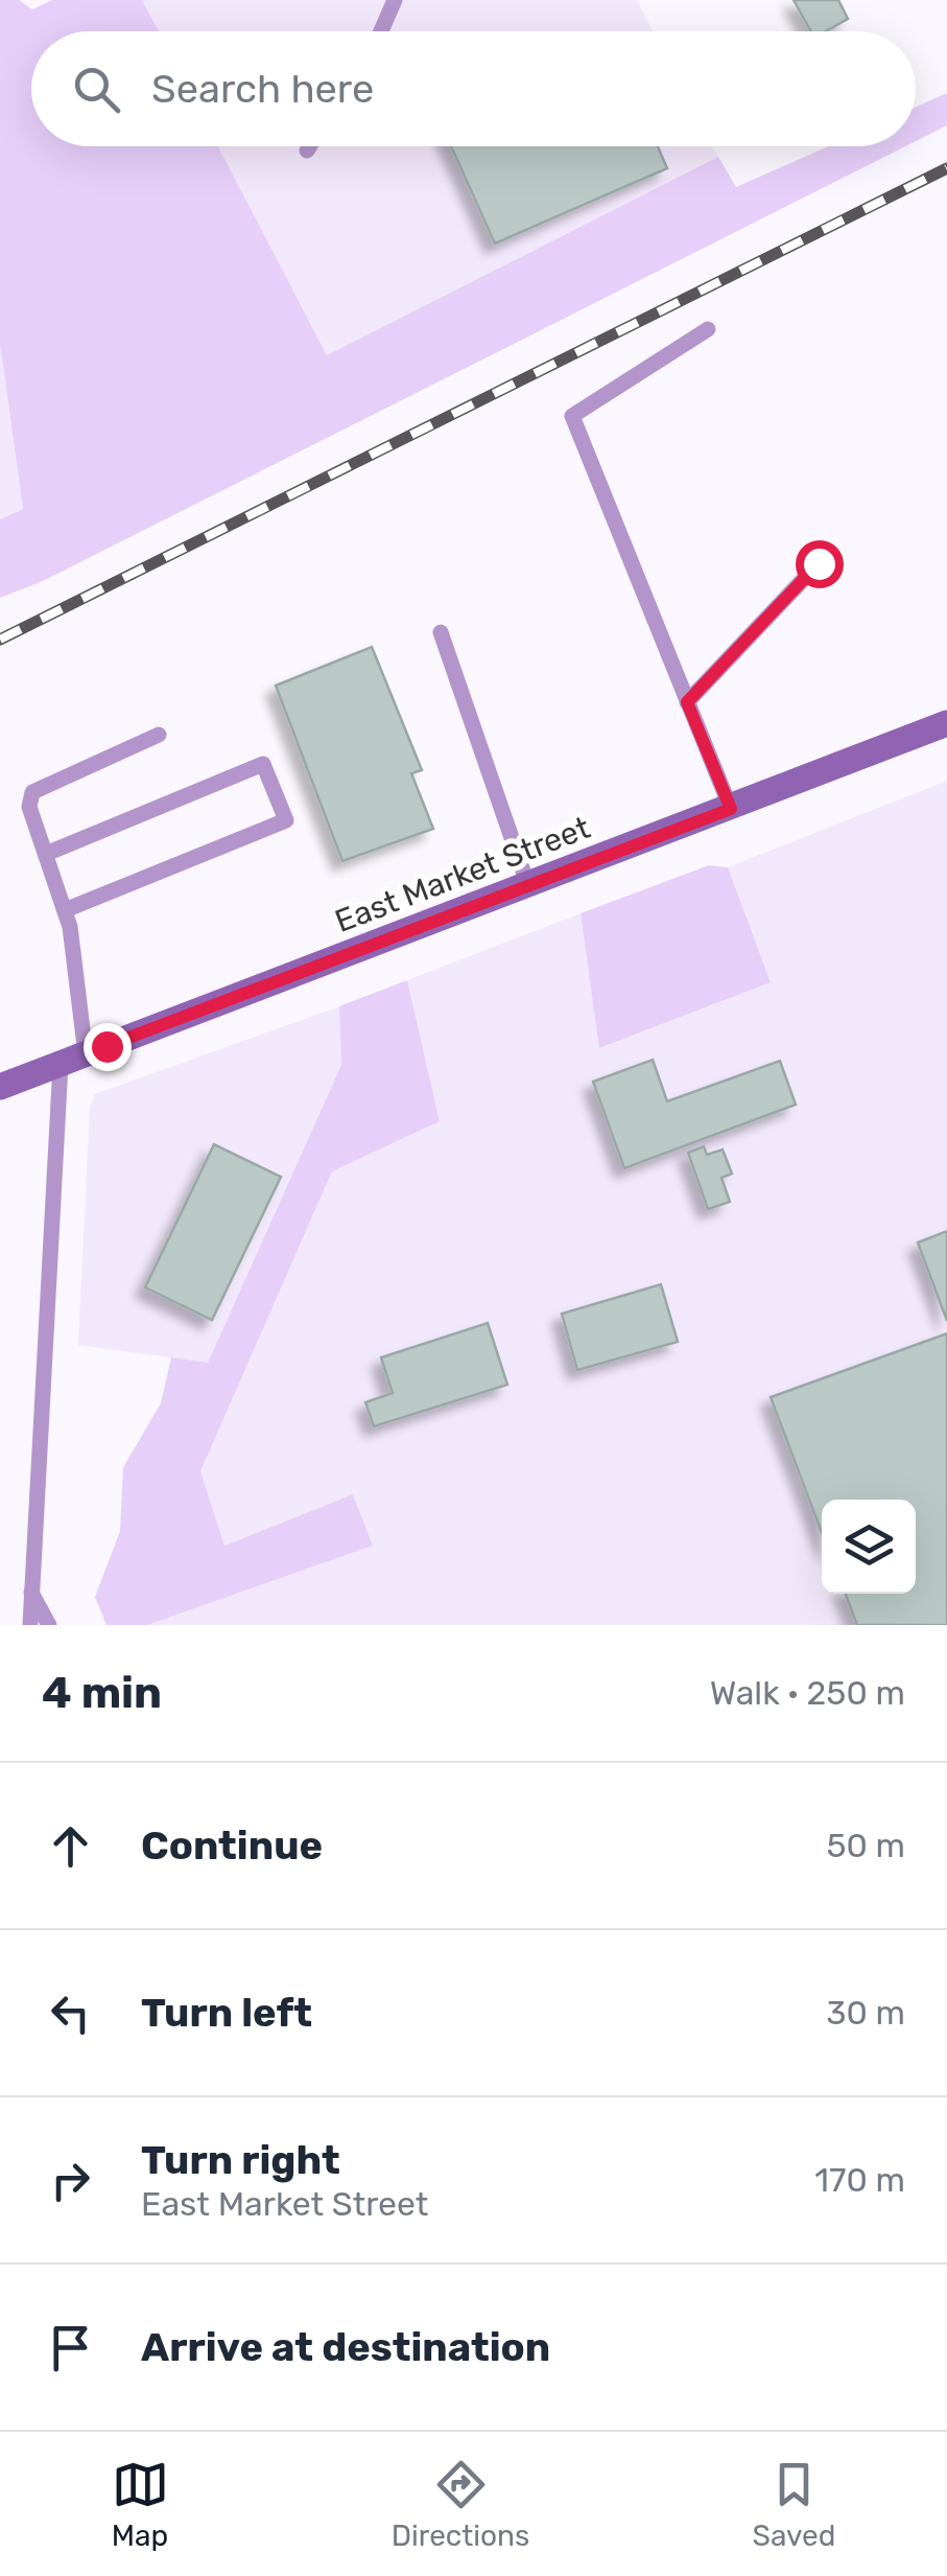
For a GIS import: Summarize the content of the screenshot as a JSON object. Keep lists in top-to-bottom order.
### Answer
{
  "streets": {
    "main road": ["East Market Street"]
  },
  "page": {
    "search": "Search here",
    "heading": ["4 min", "Walk · 250 m"],
    "list": [
      ["Continue", "50 m"],
      ["Turn left", "30 m"],
      ["Turn right", "East Market Street", "170 m"],
      "Arrive at destination"
    ],
    "nav": ["Map", "Directions", "Saved"]
  }
}
